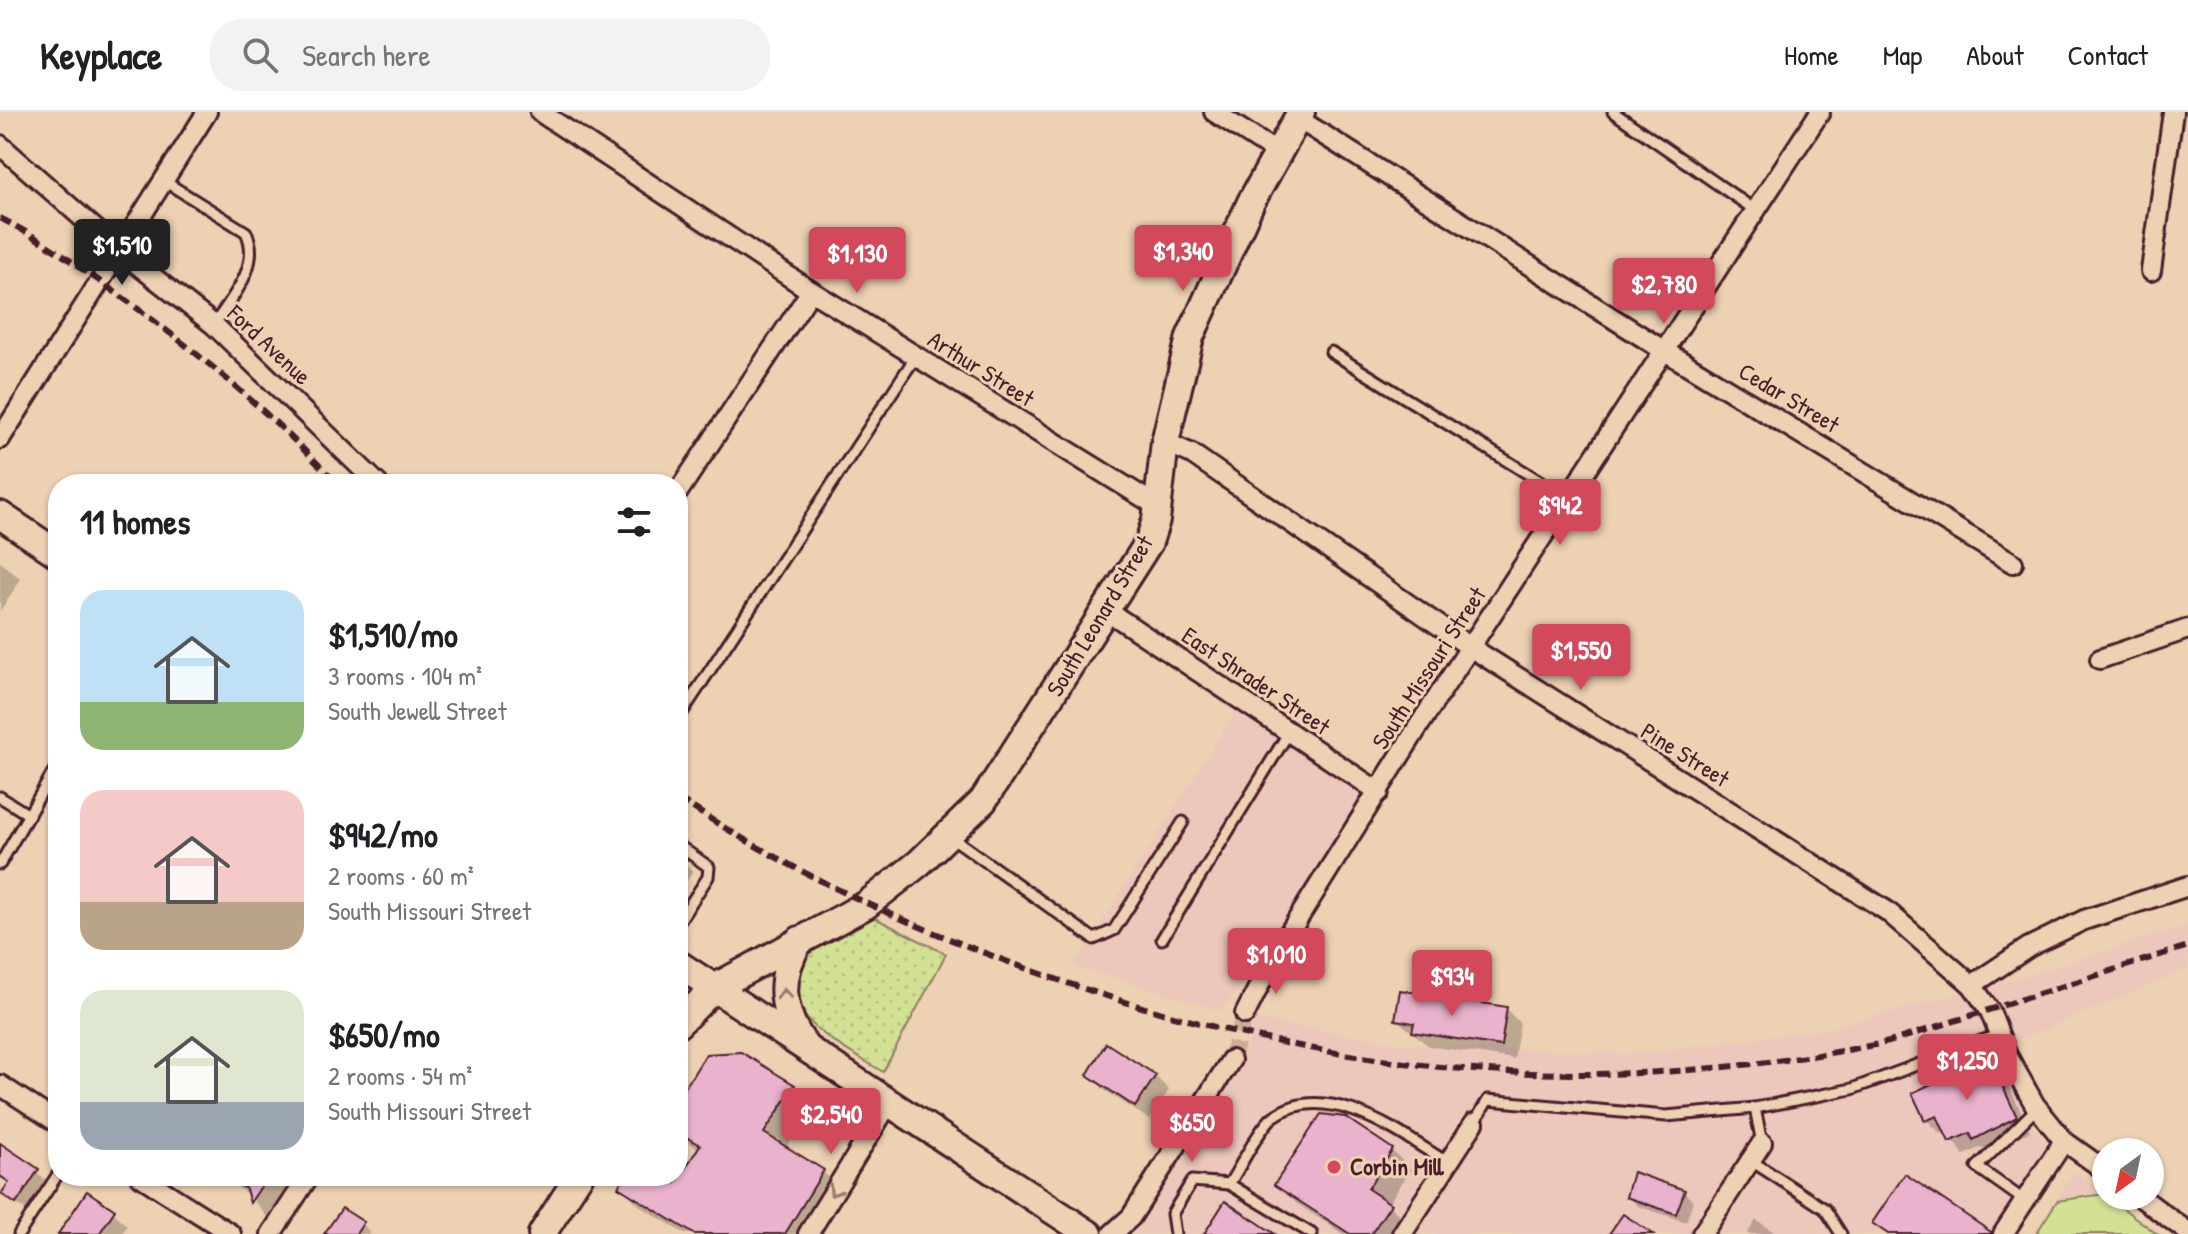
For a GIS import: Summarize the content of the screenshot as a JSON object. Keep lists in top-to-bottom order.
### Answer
{
  "streets": {
    "main road": ["South Leonard Street"],
    "street": [
      "Ford Avenue",
      "Arthur Street",
      "Cedar Street",
      "South Missouri Street",
      "East Shrader Street",
      "Pine Street"
    ]
  },
  "crossings": [
    ["Arthur Street", "South Leonard Street"],
    ["Cedar Street", "South Leonard Street"],
    ["Cedar Street", "South Missouri Street"],
    ["South Leonard Street", "East Shrader Street"],
    ["South Leonard Street", "Pine Street"],
    ["South Missouri Street", "East Shrader Street"],
    ["South Missouri Street", "Pine Street"]
  ],
  "places": ["Corbin Mill"],
  "north": "bottom left",
  "page": {
    "header": "Keyplace",
    "search": "Search here",
    "nav": [
      "Home",
      "Map",
      "About",
      "Contact"
    ],
    "price": [
      "$1,510",
      "$1,340",
      "$1,130",
      "$2,780",
      "$942",
      "$1,550",
      "$1,010",
      "$934",
      "$1,250",
      "$2,540",
      "$650"
    ],
    "heading": "11 homes",
    "list": [
      {
        "name": "$1,510/mo",
        "note": "3 rooms · 104 m² · South Jewell Street"
      },
      {
        "name": "$942/mo",
        "note": "2 rooms · 60 m² · South Missouri Street"
      },
      {
        "name": "$650/mo",
        "note": "2 rooms · 54 m² · South Missouri Street"
      }
    ]
  }
}
